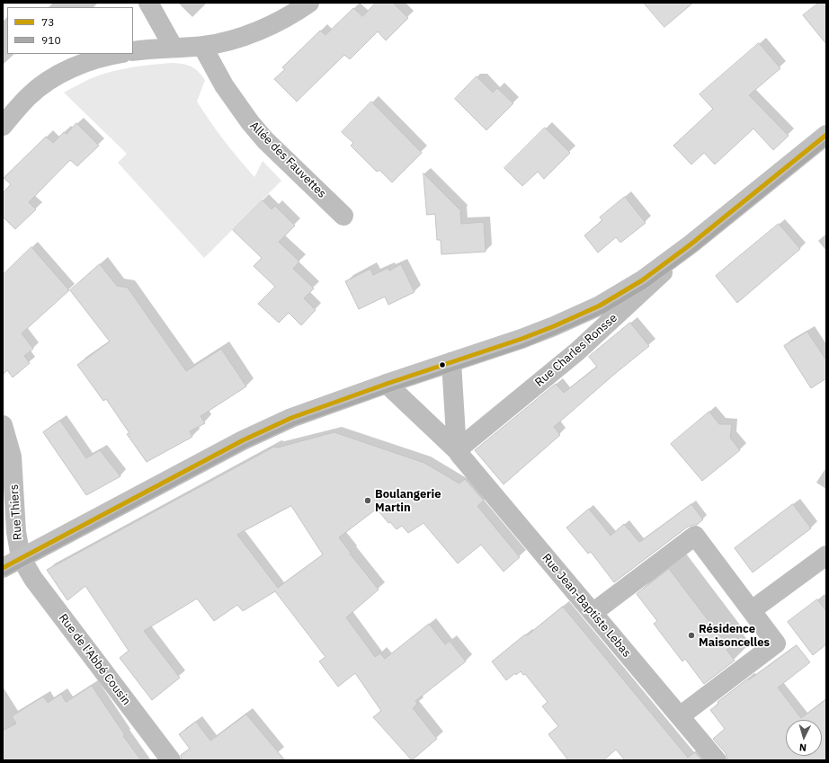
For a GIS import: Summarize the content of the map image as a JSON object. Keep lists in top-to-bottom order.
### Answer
{
  "streets": {
    "main road": ["Rue Charles Ronsse"],
    "street": [
      "Allée des Fauvettes",
      "Rue Thiers",
      "Rue Jean-Baptiste Lebas",
      "Rue de l'Abbé Cousin"
    ]
  },
  "crossings": [
    ["Rue Charles Ronsse", "Rue Thiers"],
    ["Rue Charles Ronsse", "Rue Jean-Baptiste Lebas"],
    ["Rue Charles Ronsse", "Rue de l'Abbé Cousin"],
    ["Rue Thiers", "Rue de l'Abbé Cousin"]
  ],
  "places": ["Boulangerie Martin", "Résidence Maisoncelles"],
  "lines": ["transit line 73", "transit line 910"],
  "legend": ["73", "910"],
  "north": "bottom"
}
